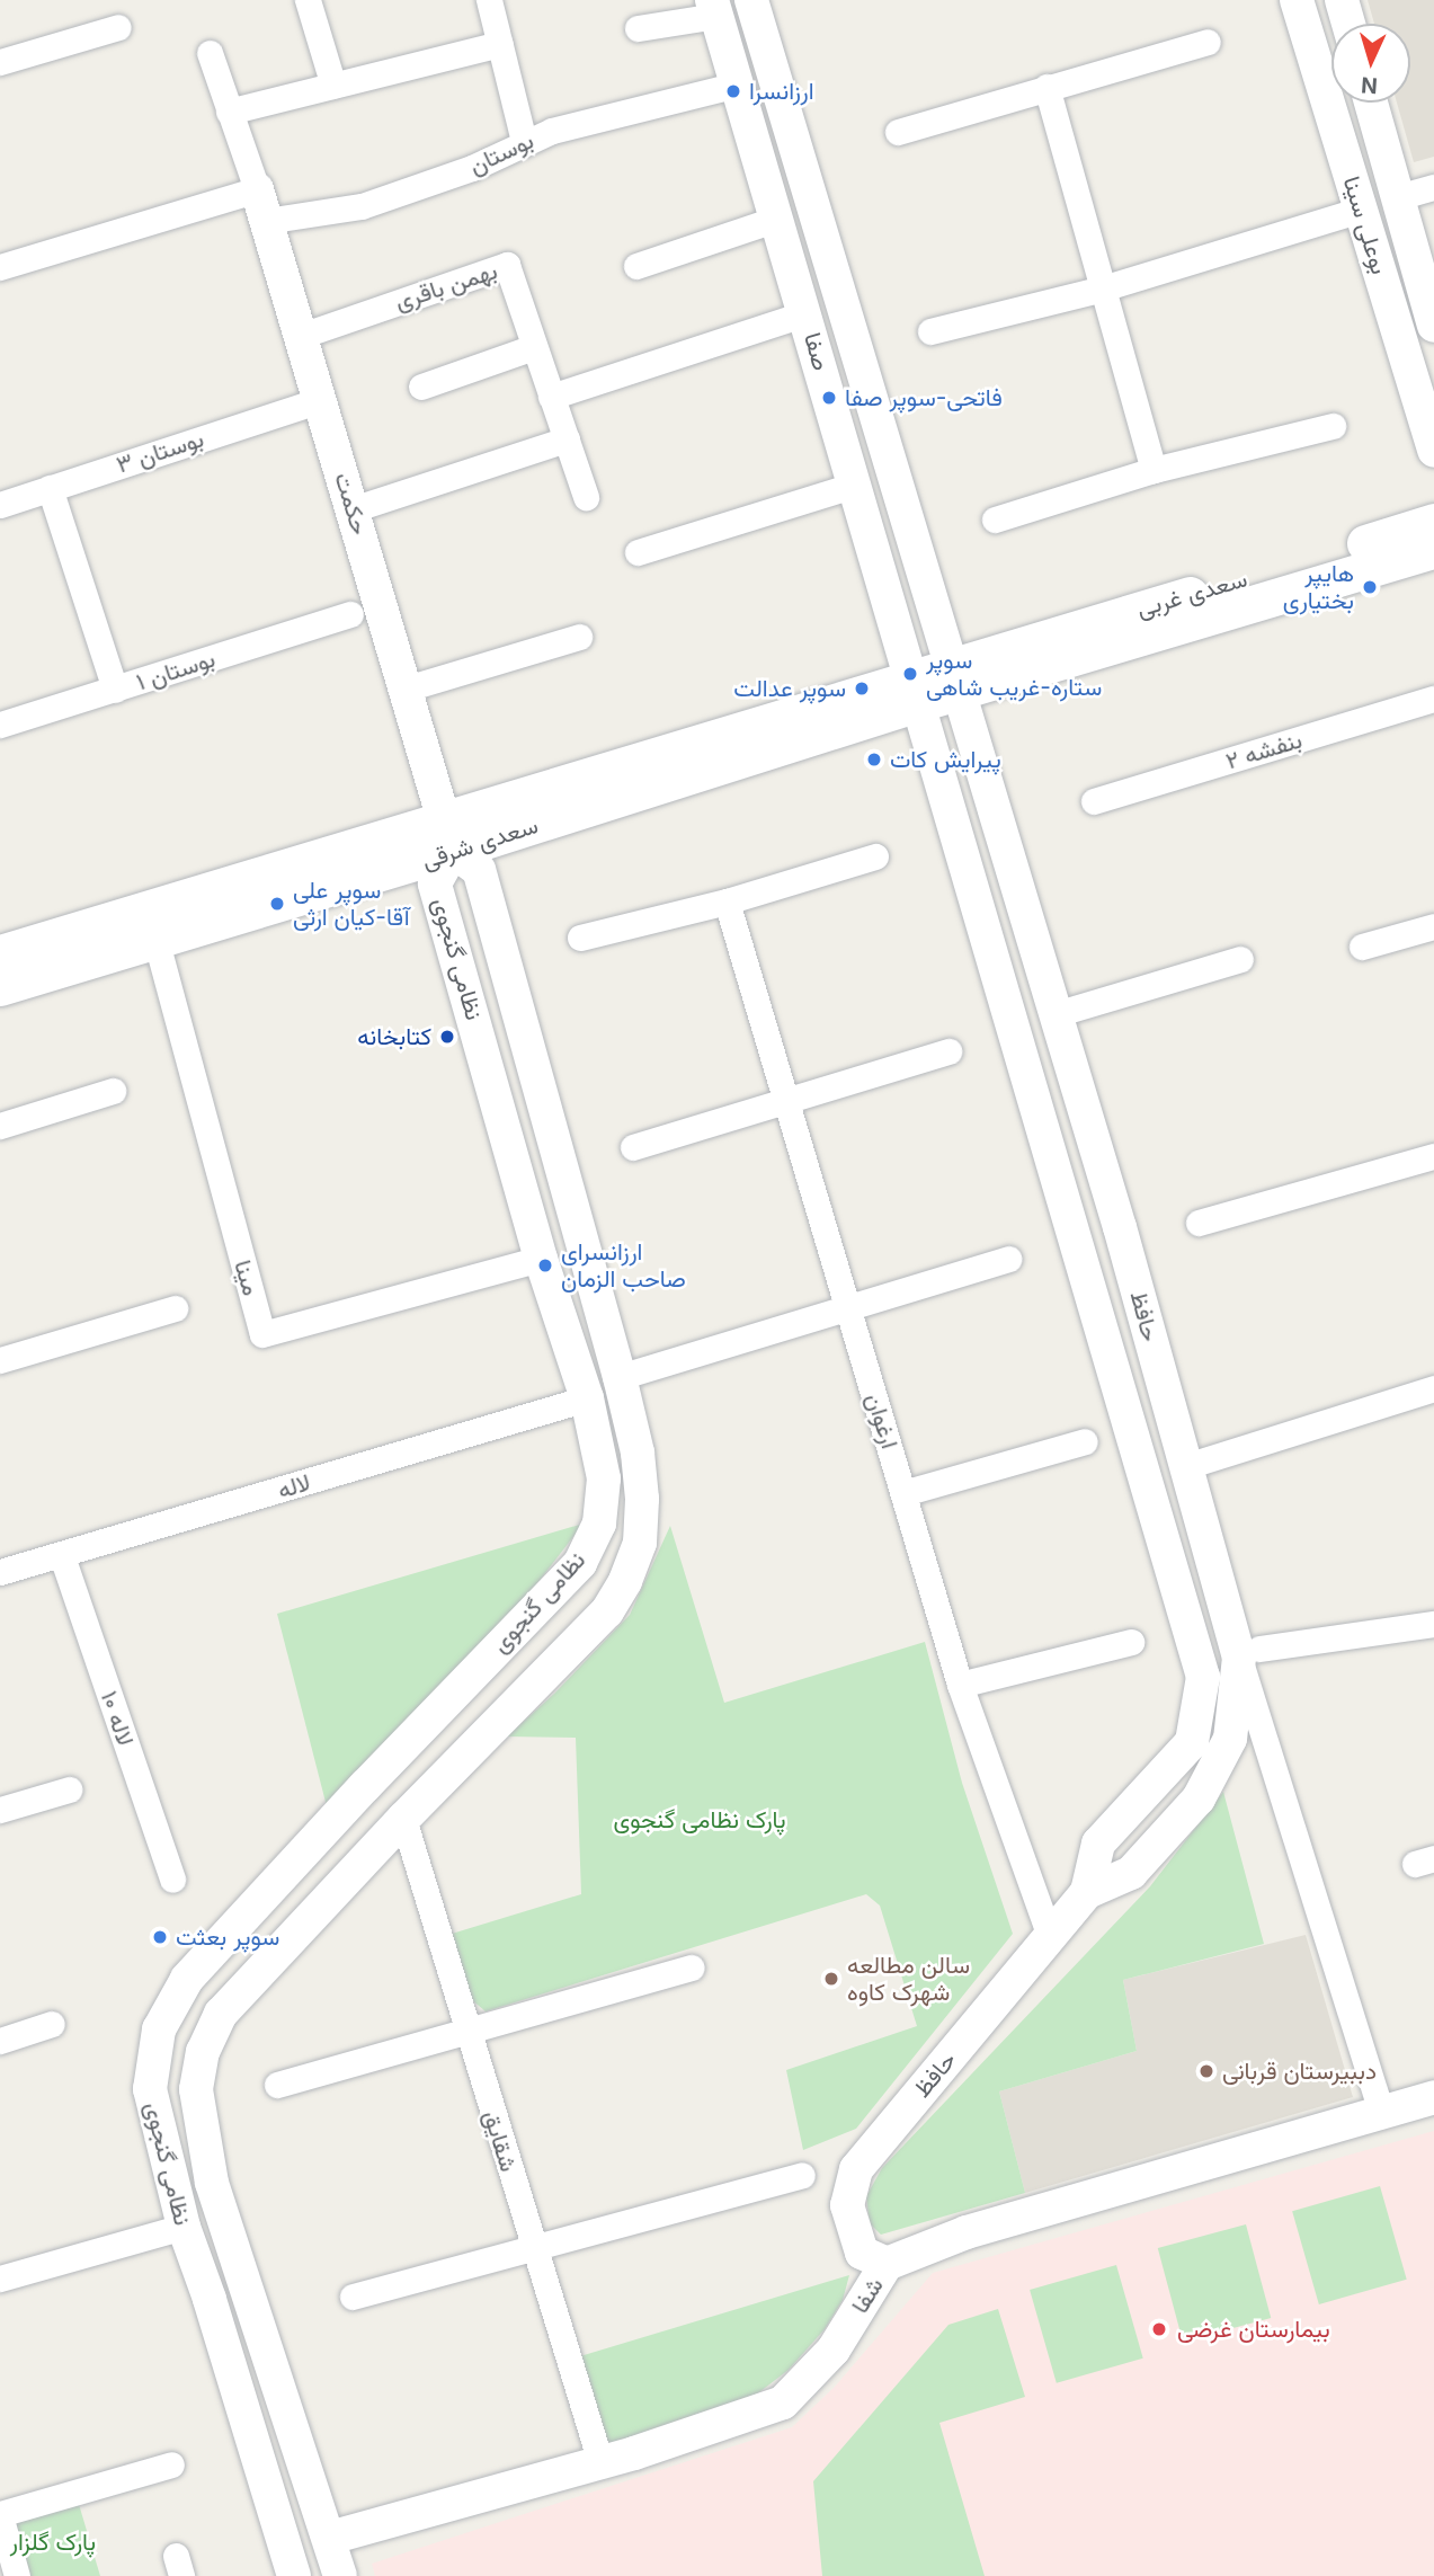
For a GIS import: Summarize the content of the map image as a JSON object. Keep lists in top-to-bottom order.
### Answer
{
  "streets": {
    "main road": ["سعدی غربی", "سعدی شرقی"],
    "street": [
      "بوستان",
      "بوعلی سینا",
      "بهمن باقری",
      "صفا",
      "بوستان ۳",
      "حکمت",
      "بوستان ۱",
      "بنفشه ۲",
      "نظامی گنجوی",
      "مینا",
      "حافظ",
      "ارغوان",
      "لاله",
      "لاله ۱۰",
      "شقایق",
      "شفا"
    ]
  },
  "crossings": [
    ["بوستان", "صفا"],
    ["بوستان", "حکمت"],
    ["بهمن باقری", "حکمت"],
    ["صفا", "سعدی غربی"],
    ["صفا", "سعدی شرقی"],
    ["صفا", "حافظ"],
    ["بوستان ۳", "حکمت"],
    ["حکمت", "سعدی شرقی"],
    ["حکمت", "نظامی گنجوی"],
    ["سعدی غربی", "سعدی شرقی"],
    ["سعدی غربی", "حافظ"],
    ["سعدی شرقی", "نظامی گنجوی"],
    ["سعدی شرقی", "مینا"],
    ["سعدی شرقی", "حافظ"],
    ["نظامی گنجوی", "مینا"],
    ["نظامی گنجوی", "لاله"],
    ["نظامی گنجوی", "شقایق"],
    ["نظامی گنجوی", "شفا"],
    ["حافظ", "ارغوان"],
    ["حافظ", "شفا"],
    ["لاله", "لاله ۱۰"],
    ["شقایق", "شفا"]
  ],
  "parks": ["پارک نظامی گنجوی", "پارک گلزار"],
  "places": [
    "ارزانسرا",
    "فاتحی-سوپر صفا",
    "هایپر بختیاری",
    "سوپر ستاره-غریب شاهی",
    "سوپر عدالت",
    "پیرایش کات",
    "سوپر علی آقا-کیان ارثی",
    "کتابخانه",
    "ارزانسرای صاحب الزمان",
    "سوپر بعثت",
    "سالن مطالعه شهرک کاوه",
    "دببیرستان قربانی",
    "بیمارستان غرضی"
  ],
  "north": "bottom"
}
